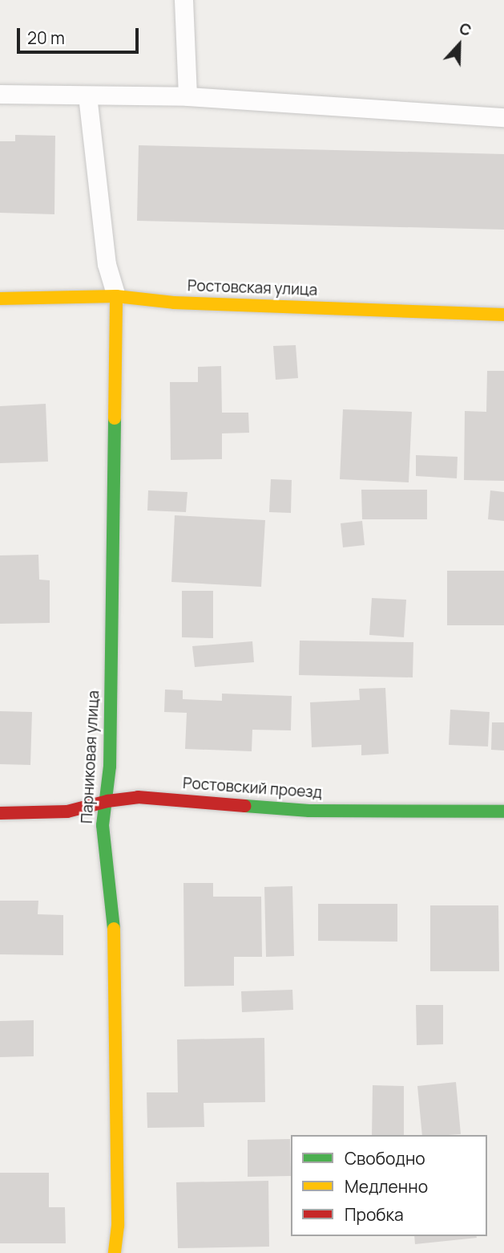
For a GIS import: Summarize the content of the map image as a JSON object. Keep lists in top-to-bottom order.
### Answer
{
  "streets": {
    "street": ["Ростовская улица", "Парниковая улица", "Ростовский проезд"]
  },
  "crossings": [
    ["Ростовская улица", "Парниковая улица"],
    ["Парниковая улица", "Ростовский проезд"]
  ],
  "legend": ["Свободно", "Медленно", "Пробка"],
  "scale_bar": "20 m",
  "north": "top"
}
